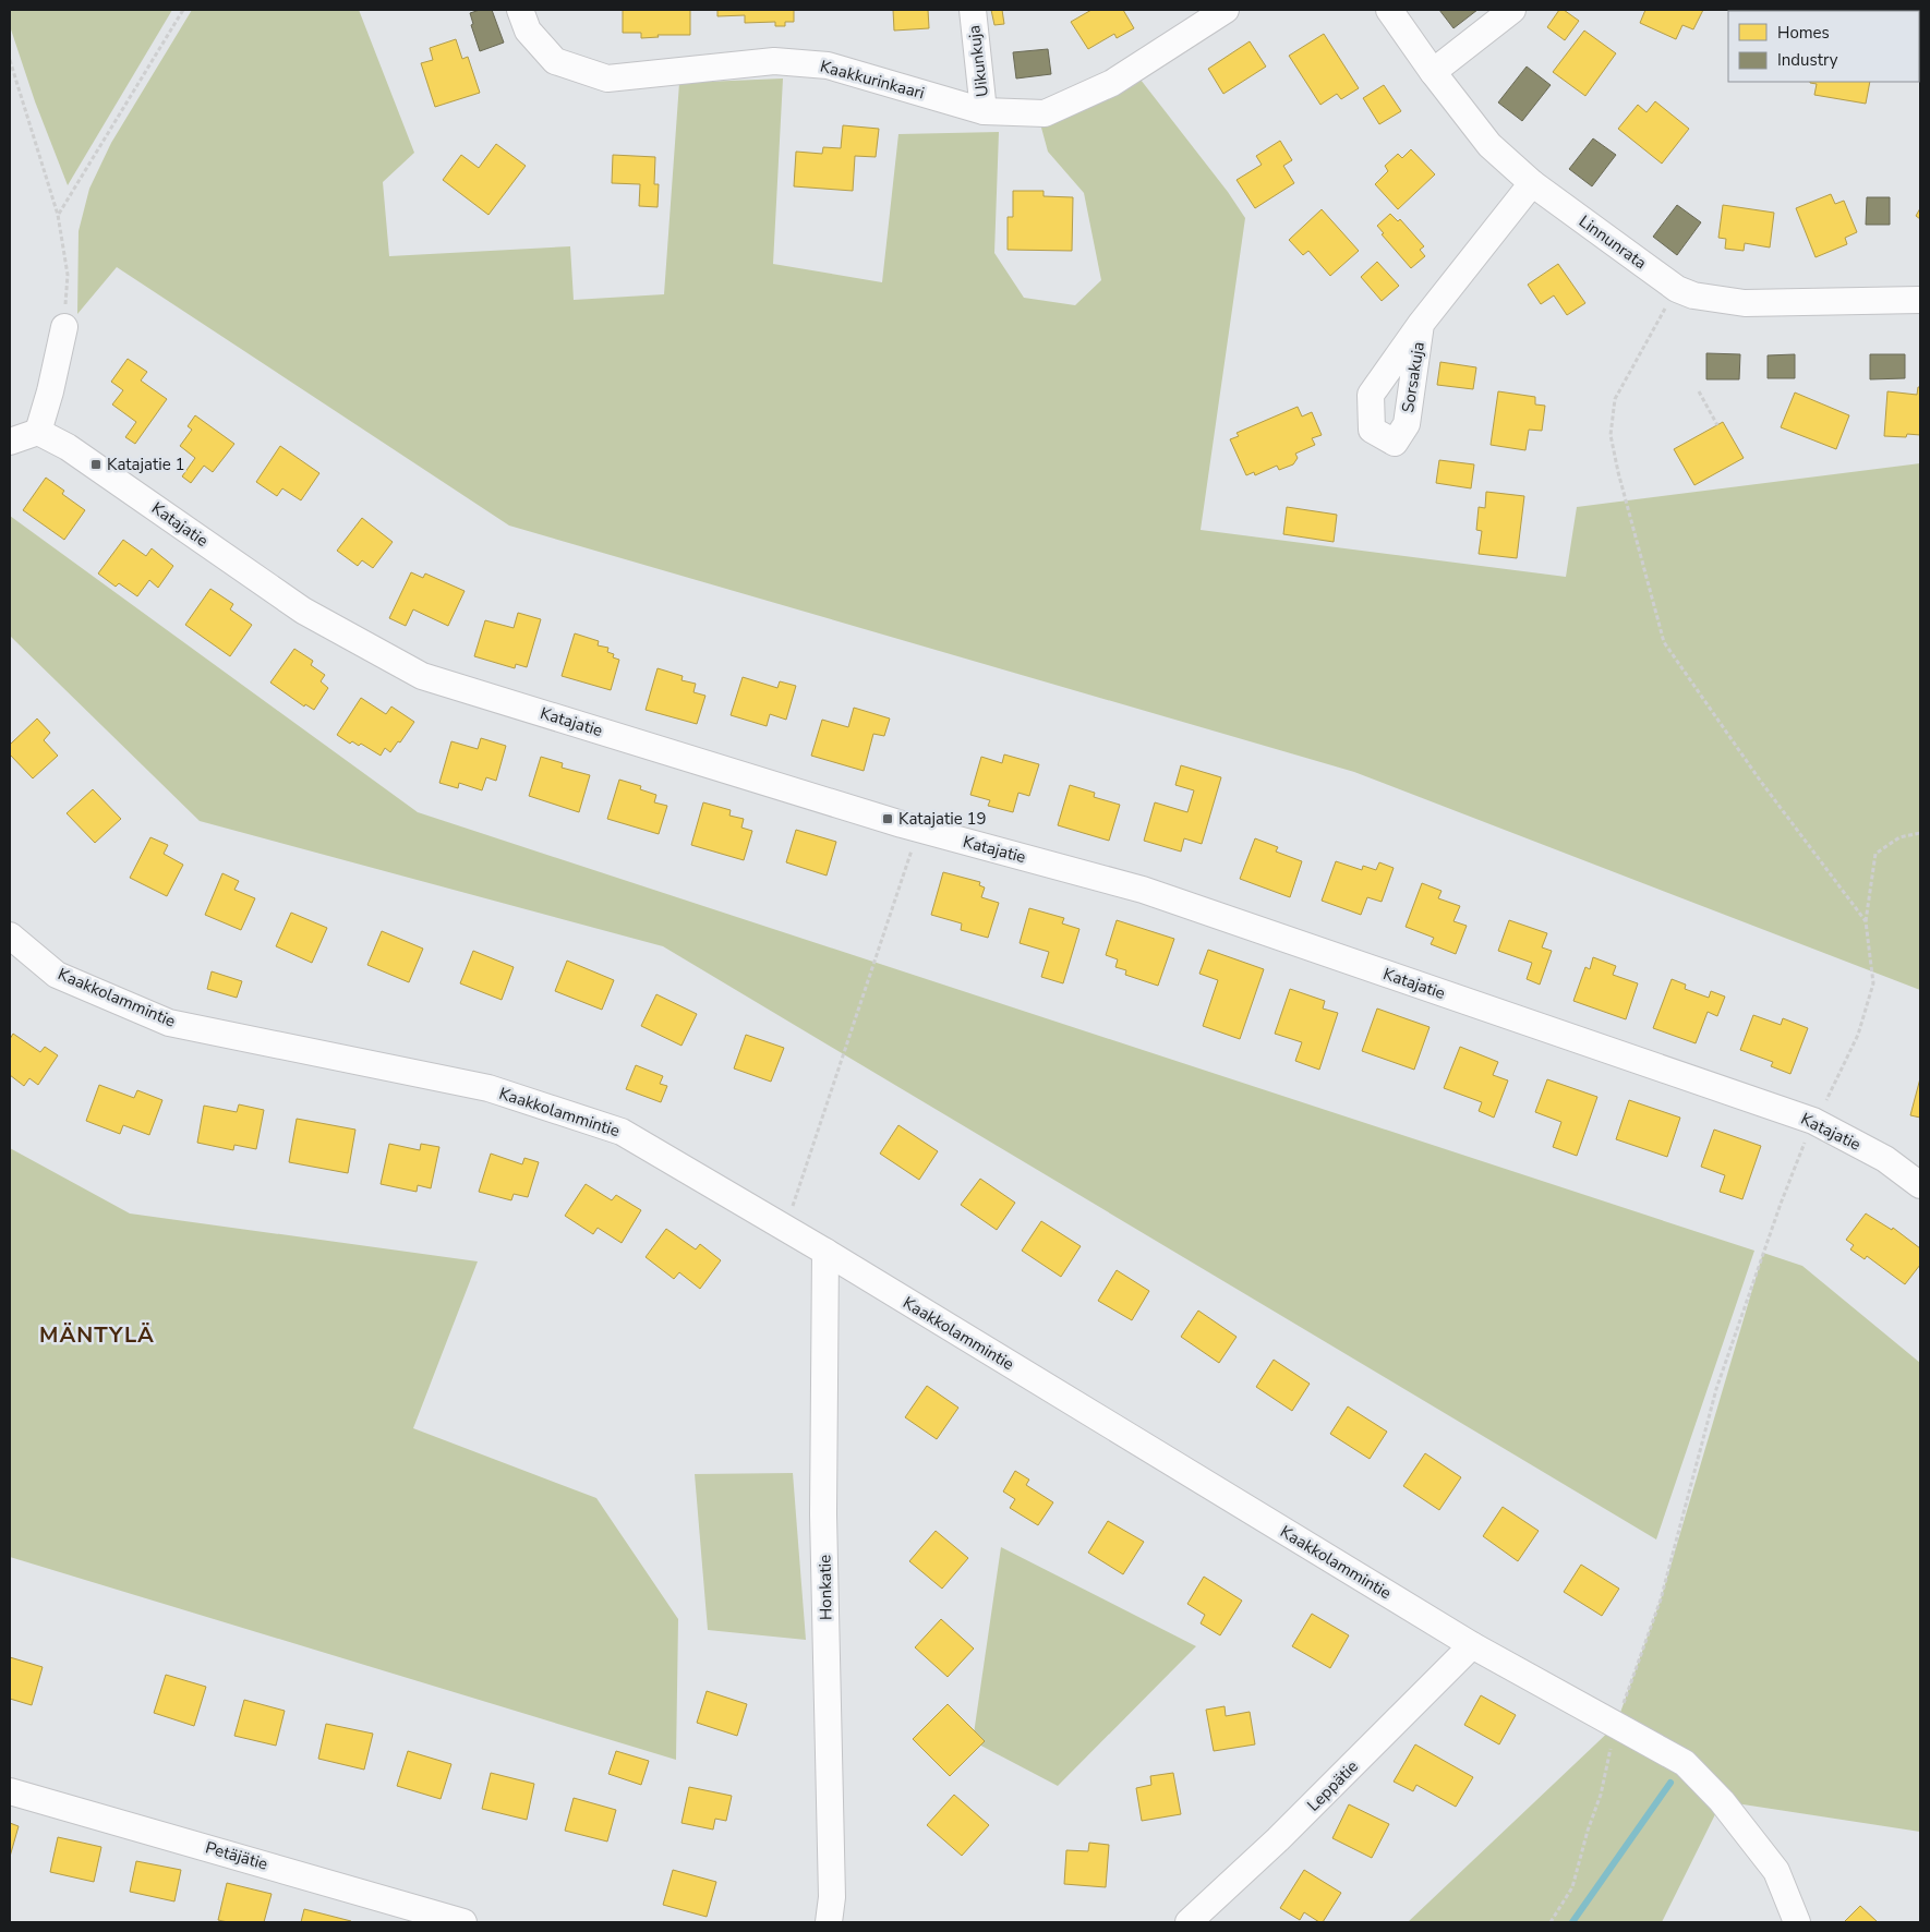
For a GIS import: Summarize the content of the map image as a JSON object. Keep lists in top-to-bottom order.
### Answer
{
  "streets": {
    "street": [
      "Uikunkuja",
      "Kaakkurinkaari",
      "Linnunrata",
      "Sorsakuja",
      "Katajatie",
      "Kaakkolammintie",
      "Honkatie",
      "Leppätie",
      "Petäjätie"
    ]
  },
  "crossings": [
    ["Uikunkuja", "Kaakkurinkaari"],
    ["Linnunrata", "Sorsakuja"],
    ["Kaakkolammintie", "Honkatie"],
    ["Kaakkolammintie", "Leppätie"]
  ],
  "districts": ["MÄNTYLÄ"],
  "places": {
    "transit": ["Katajatie 1", "Katajatie 19"]
  },
  "legend": ["Homes", "Industry"]
}
